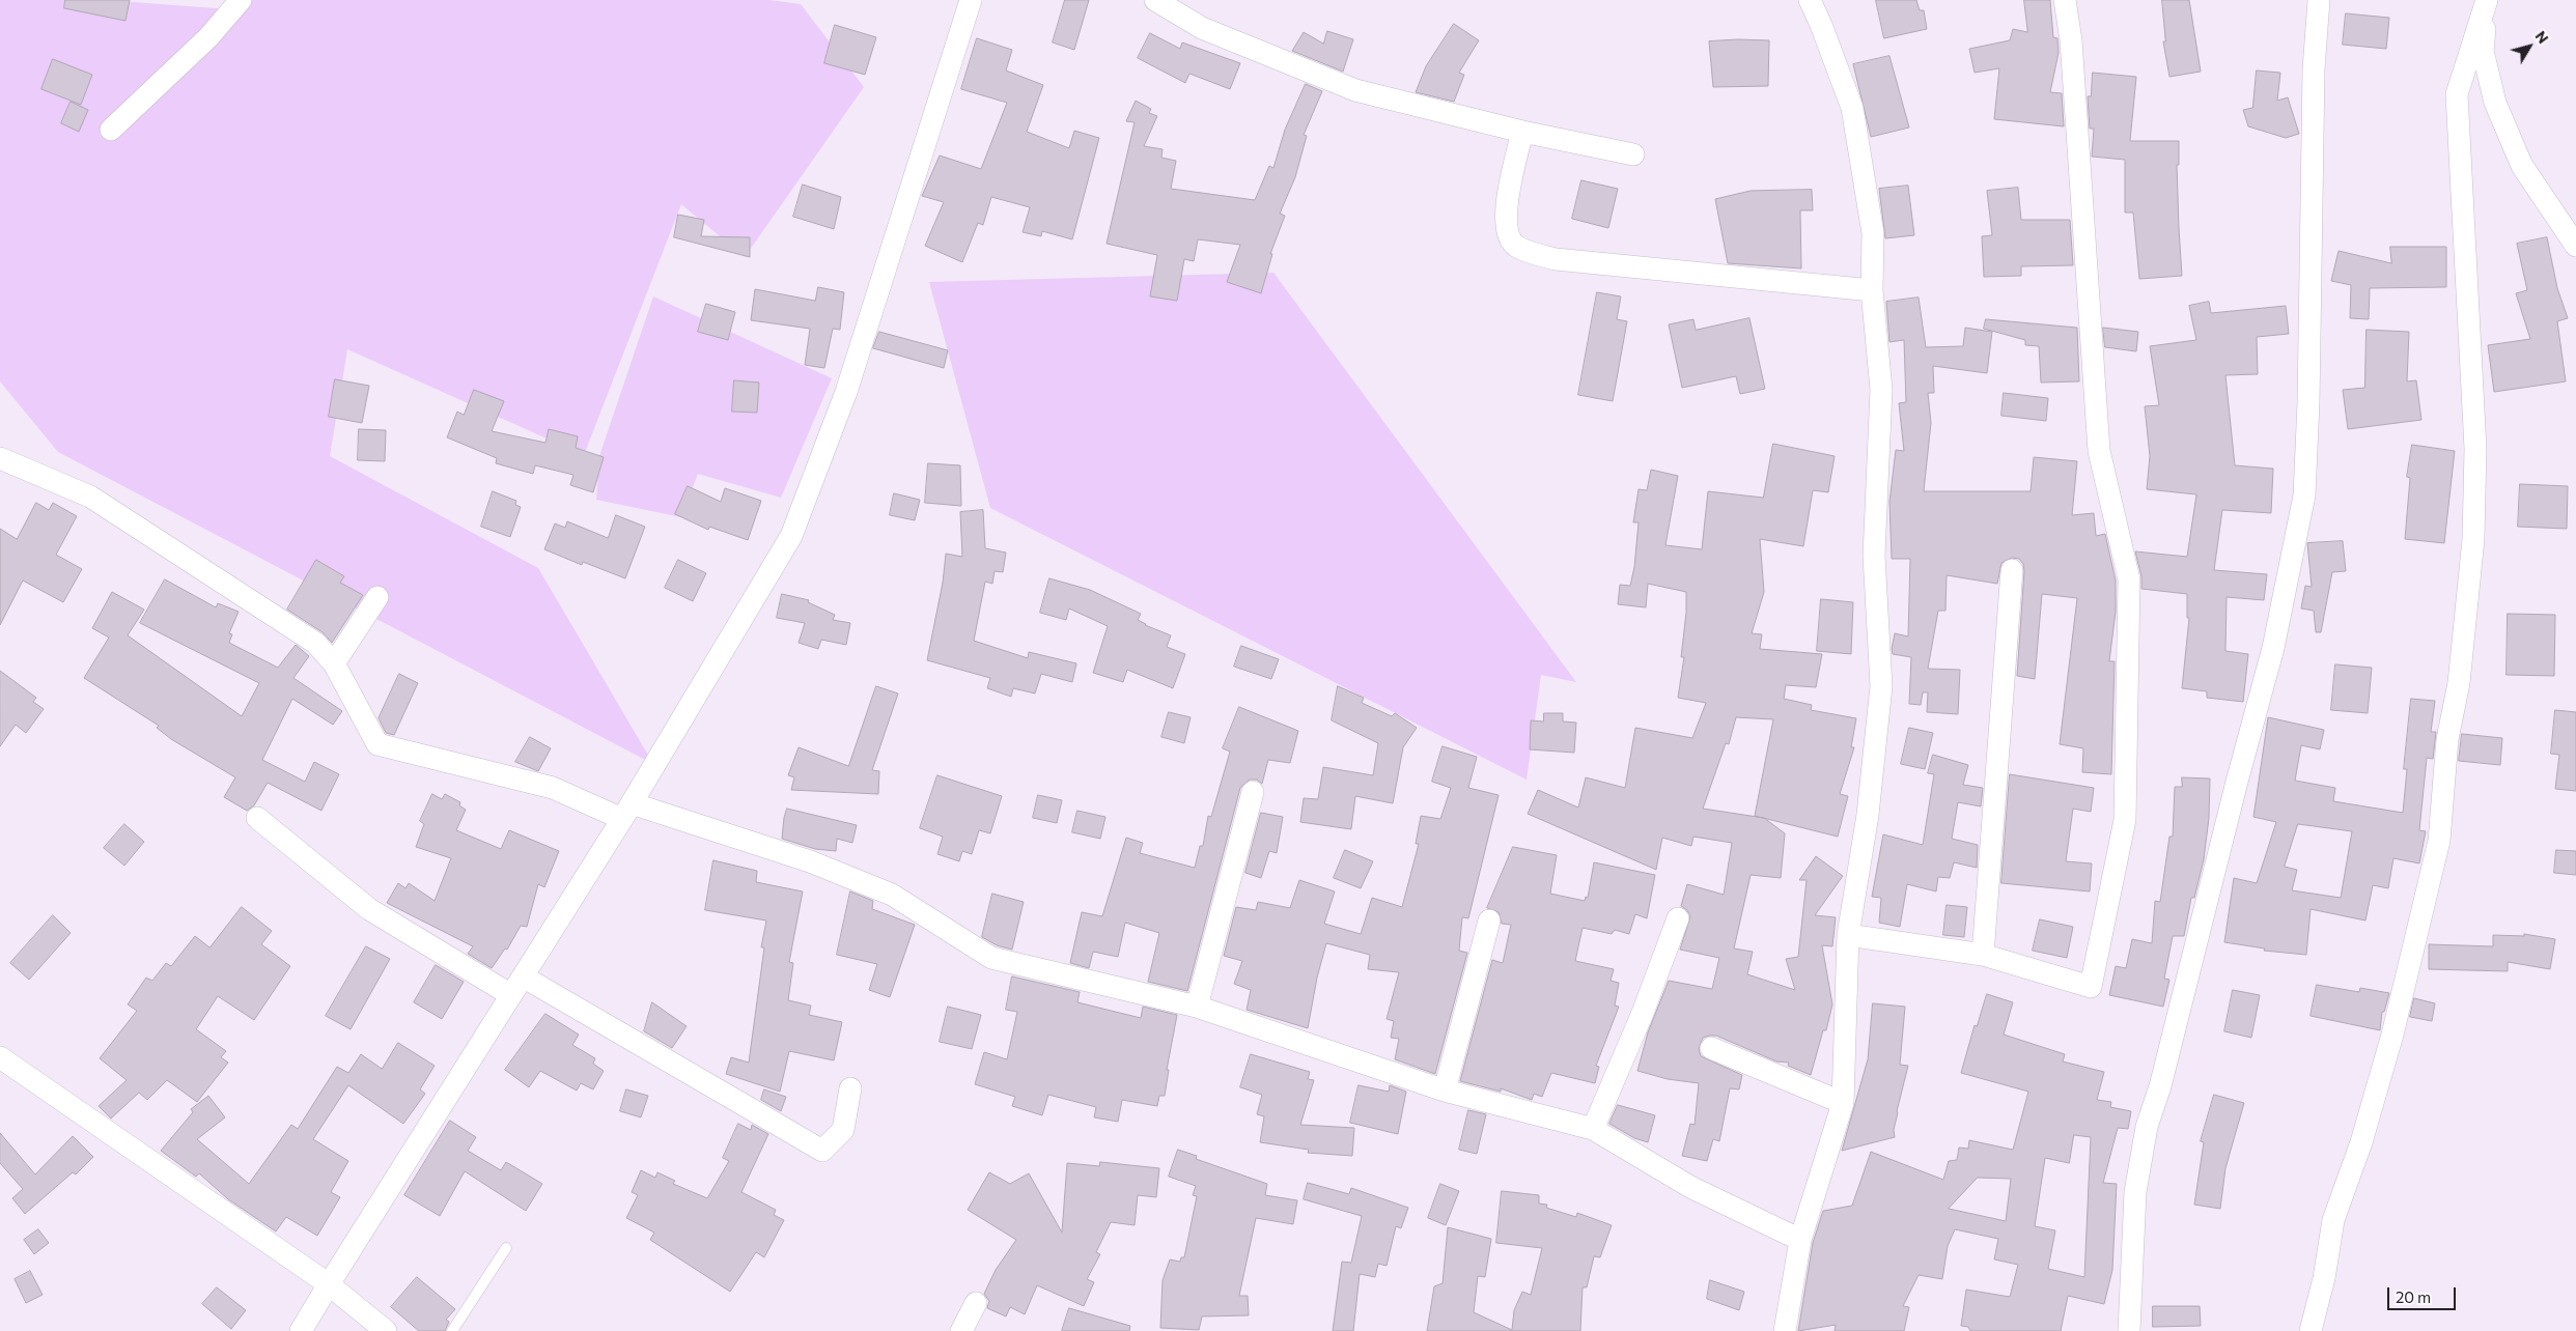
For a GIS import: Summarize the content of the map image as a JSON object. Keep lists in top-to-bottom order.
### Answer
{
  "scale_bar": "20 m",
  "north": "top right"
}
